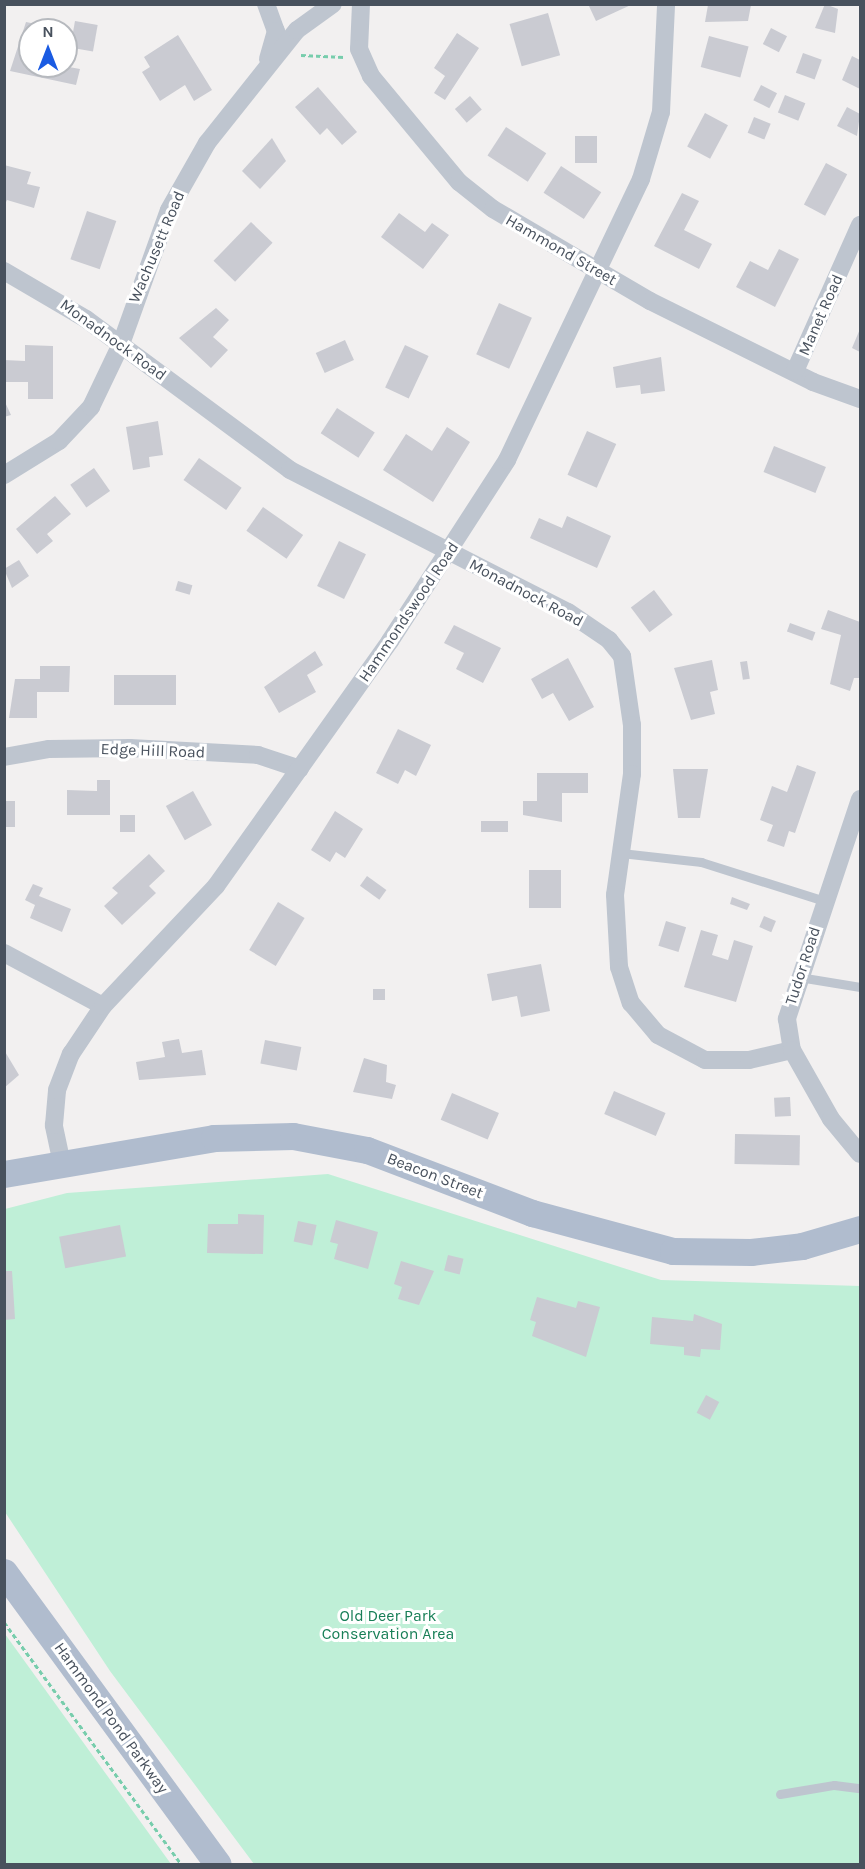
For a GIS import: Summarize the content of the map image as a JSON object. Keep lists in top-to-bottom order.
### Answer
{
  "streets": {
    "main road": ["Beacon Street", "Hammond Pond Parkway"],
    "street": [
      "Wachusett Road",
      "Hammond Street",
      "Manet Road",
      "Monadnock Road",
      "Hammondswood Road",
      "Edge Hill Road",
      "Tudor Road"
    ]
  },
  "crossings": [
    ["Wachusett Road", "Monadnock Road"],
    ["Hammond Street", "Manet Road"],
    ["Hammond Street", "Hammondswood Road"],
    ["Monadnock Road", "Hammondswood Road"],
    ["Monadnock Road", "Tudor Road"],
    ["Hammondswood Road", "Edge Hill Road"],
    ["Hammondswood Road", "Beacon Street"]
  ],
  "parks": ["Old Deer Park Conservation Area"],
  "north": "top"
}
